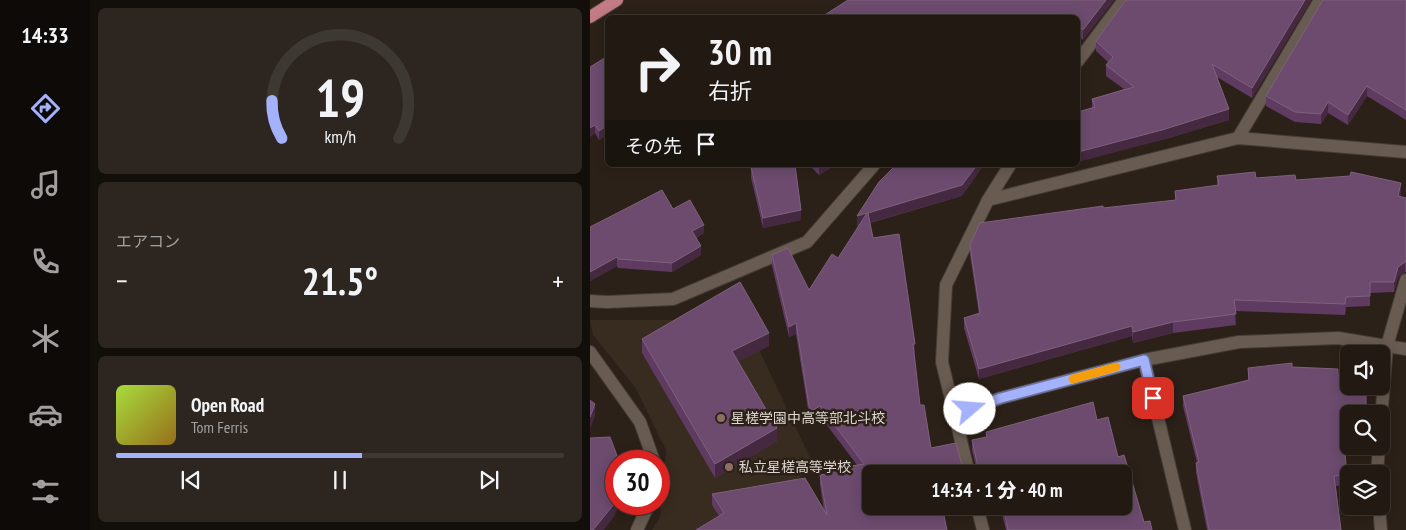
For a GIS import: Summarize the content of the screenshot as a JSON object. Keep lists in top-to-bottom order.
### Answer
{
  "places": ["星槎学園中高等部北斗校", "私立星槎高等学校"],
  "page": {
    "tabs": "14:33",
    "turn": ["30 m", "右折"],
    "then": "その先",
    "tile": "エアコン",
    "heat": ["−", "21.5°", "+"],
    "song": ["Open Road", "Tom Ferris"],
    "limit": "30",
    "trip": "14:34 · 1 分 · 40 m",
    "gauge": ["19", "km/h"]
  }
}
